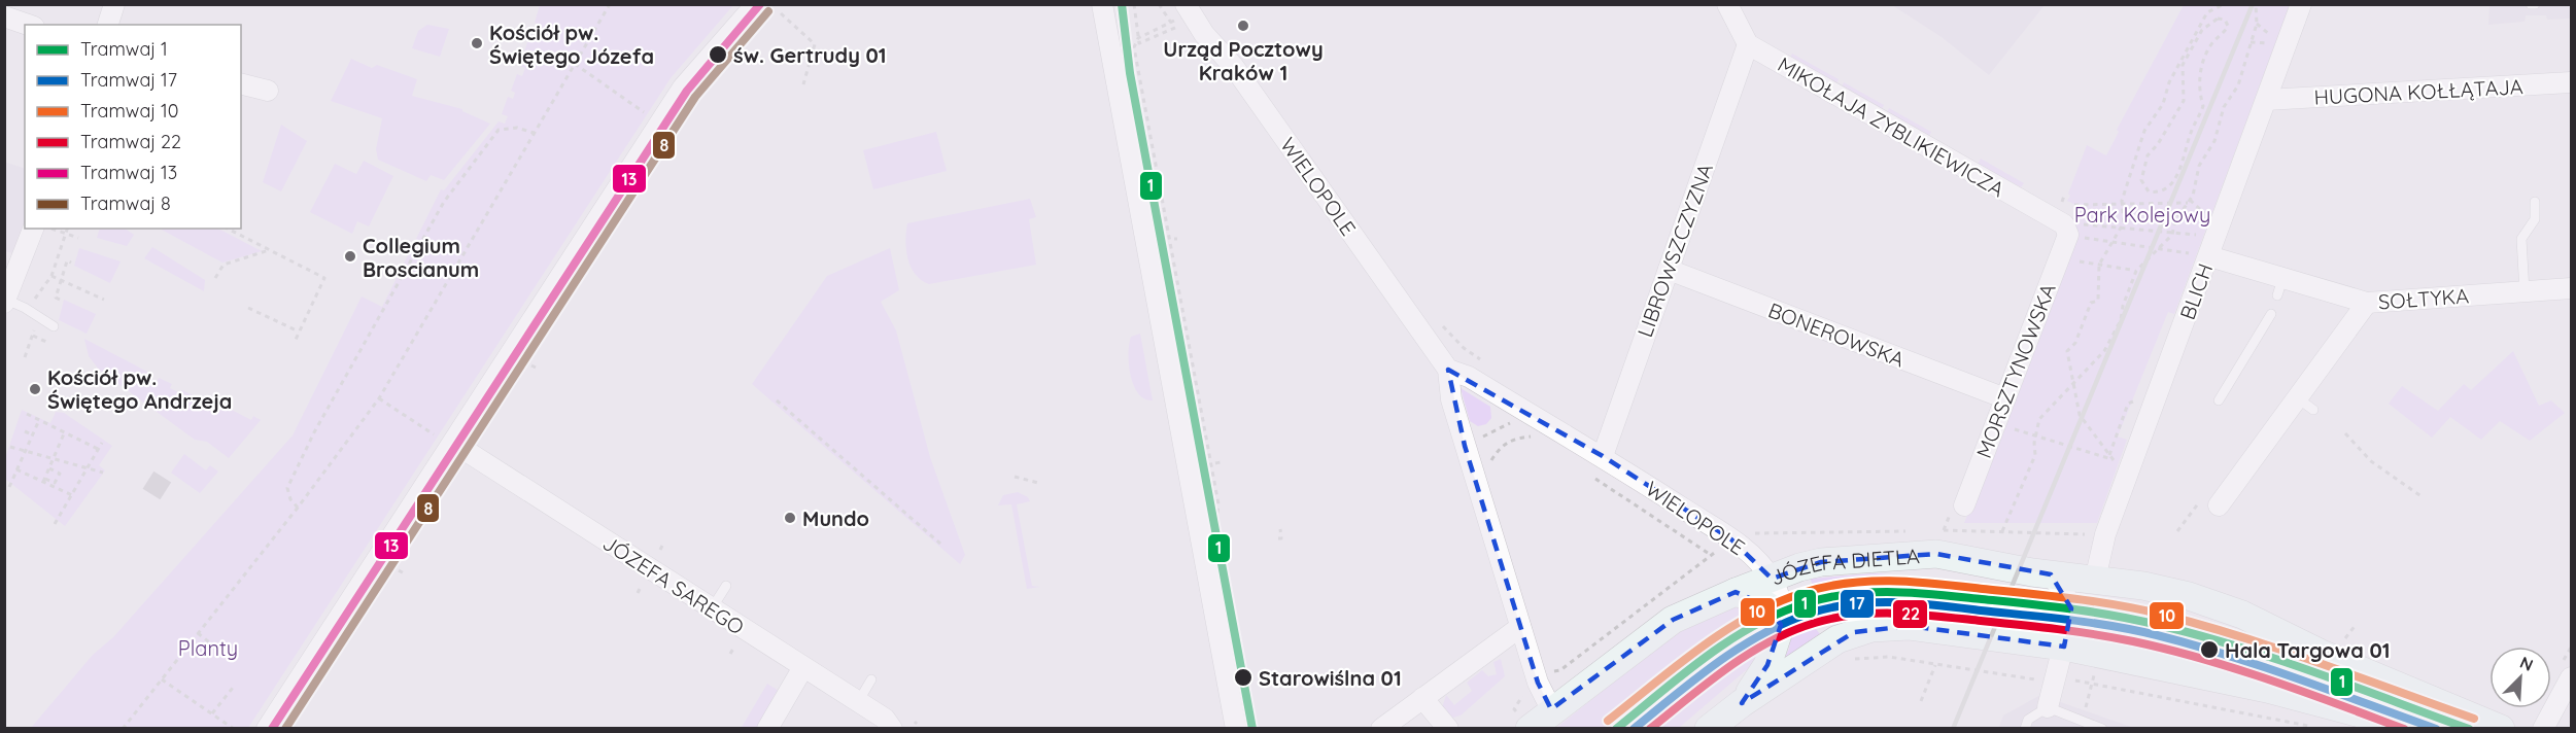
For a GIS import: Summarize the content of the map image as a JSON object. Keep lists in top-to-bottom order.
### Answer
{
  "streets": {
    "street": [
      "HUGONA KOŁŁĄTAJA",
      "MIKOŁAJA ZYBLIKIEWICZA",
      "WIELOPOLE",
      "LIBROWSZCZYZNA",
      "BLICH",
      "SOŁTYKA",
      "BONEROWSKA",
      "MORSZTYNOWSKA",
      "JÓZEFA DIETLA",
      "JÓZEFA SAREGO"
    ]
  },
  "crossings": [
    ["HUGONA KOŁŁĄTAJA", "BLICH"],
    ["MIKOŁAJA ZYBLIKIEWICZA", "LIBROWSZCZYZNA"],
    ["MIKOŁAJA ZYBLIKIEWICZA", "MORSZTYNOWSKA"],
    ["WIELOPOLE", "LIBROWSZCZYZNA"],
    ["WIELOPOLE", "JÓZEFA DIETLA"],
    ["LIBROWSZCZYZNA", "BONEROWSKA"],
    ["BLICH", "SOŁTYKA"],
    ["BLICH", "JÓZEFA DIETLA"],
    ["BONEROWSKA", "MORSZTYNOWSKA"]
  ],
  "parks": ["Park Kolejowy", "Planty"],
  "places": [
    "Urząd Pocztowy Kraków 1",
    "Kościół pw. Świętego Józefa",
    "św. Gertrudy 01",
    "Collegium Broscianum",
    "Kościół pw. Świętego Andrzeja",
    "Mundo",
    "Hala Targowa 01",
    "Starowiślna 01"
  ],
  "lines": [
    "tram line 1",
    "tram line 13",
    "tram line 8",
    "tram line 10",
    "tram line 17",
    "tram line 22"
  ],
  "legend": [
    "Tramwaj 1",
    "Tramwaj 17",
    "Tramwaj 10",
    "Tramwaj 22",
    "Tramwaj 13",
    "Tramwaj 8"
  ],
  "north": "top right"
}
